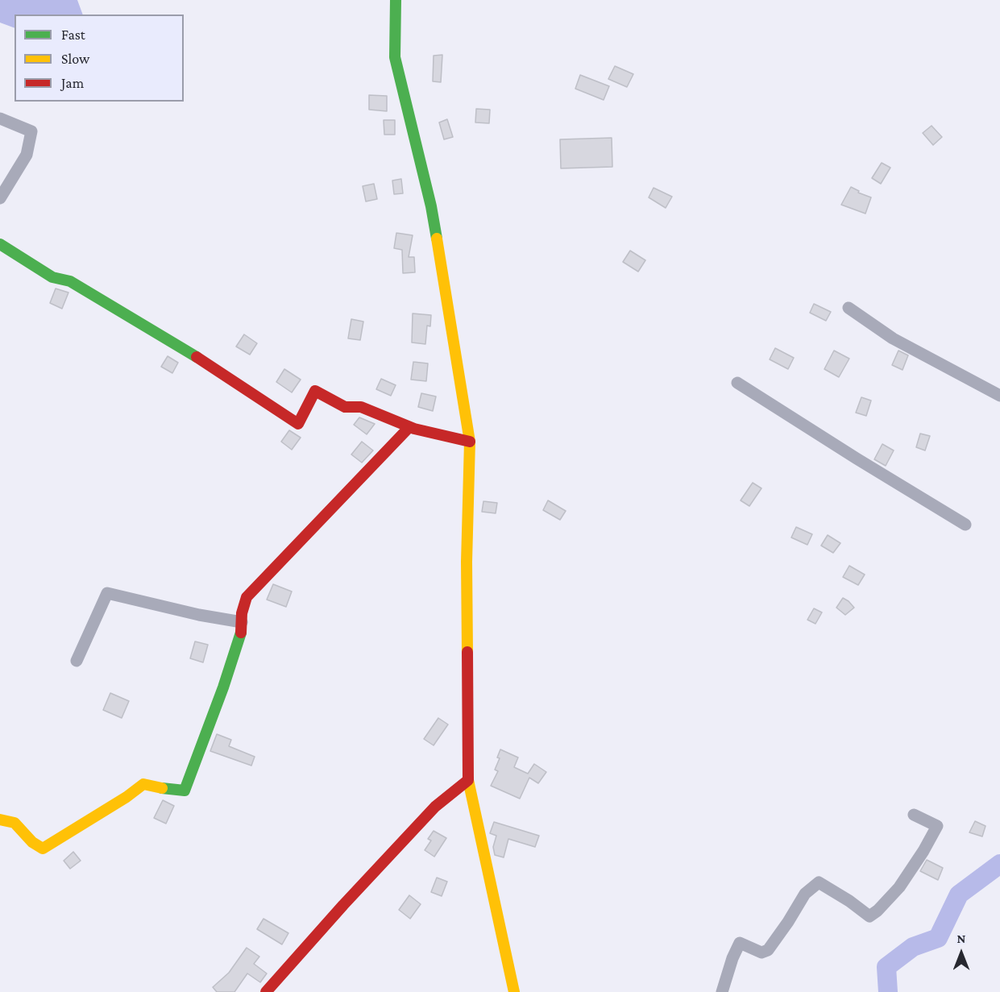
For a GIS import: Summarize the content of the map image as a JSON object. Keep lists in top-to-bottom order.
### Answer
{
  "legend": ["Fast", "Slow", "Jam"],
  "north": "top"
}
